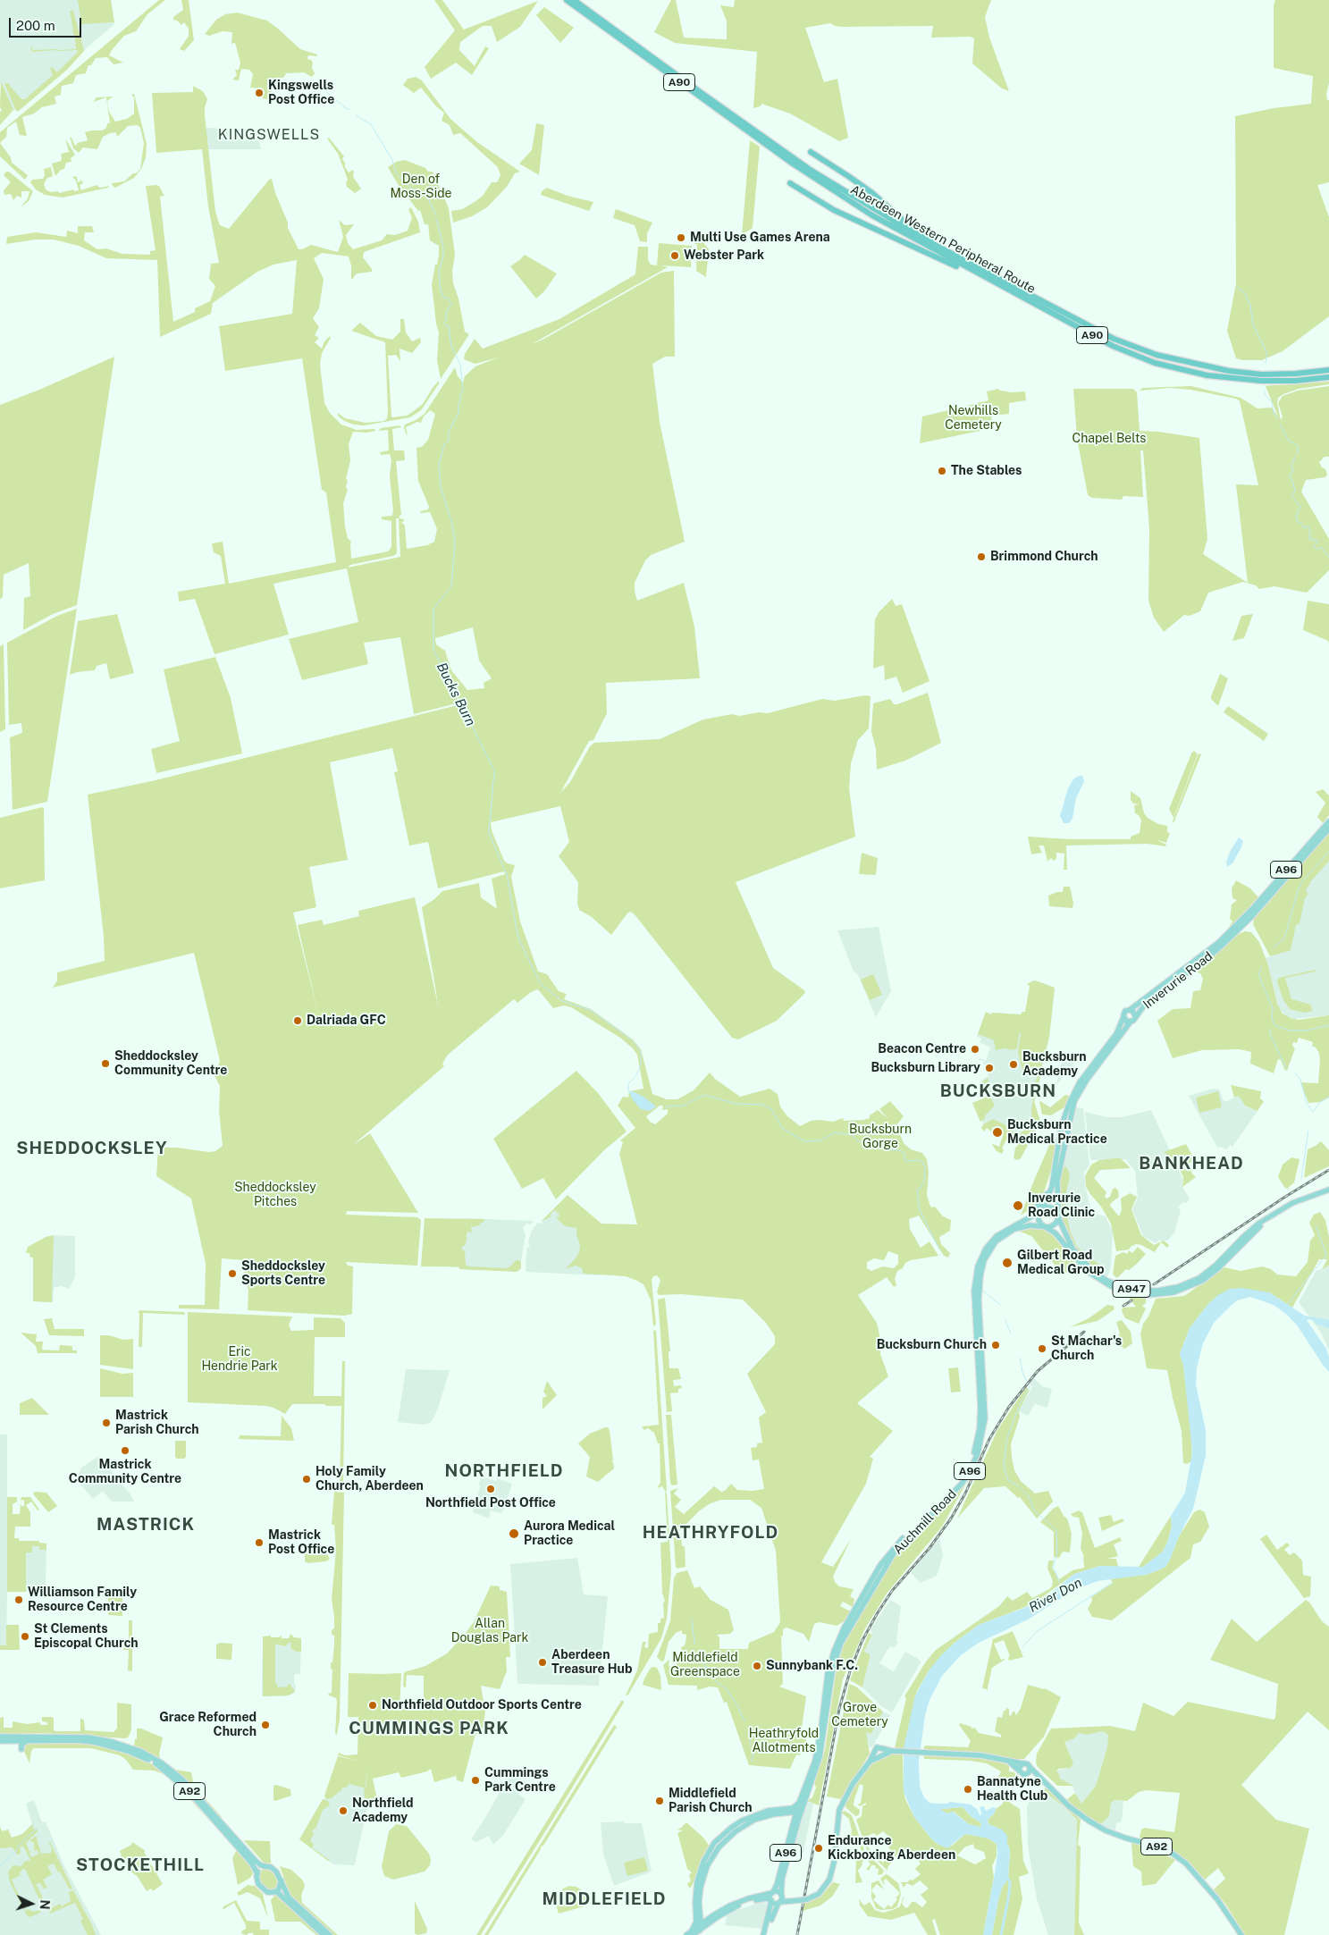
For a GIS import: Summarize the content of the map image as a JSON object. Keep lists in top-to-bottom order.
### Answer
{
  "streets": {
    "highway": ["A90", "Aberdeen Western Peripheral Route"],
    "main road": [
      "A96",
      "Inverurie Road",
      "A947",
      "Auchmill Road",
      "A92"
    ]
  },
  "crossings": [
    ["A90", "Aberdeen Western Peripheral Route"],
    ["A96", "Inverurie Road"],
    ["A96", "A947"],
    ["A96", "Auchmill Road"],
    ["A96", "A92"],
    ["A947", "Auchmill Road"],
    ["Auchmill Road", "A92"]
  ],
  "districts": [
    "KINGSWELLS",
    "BUCKSBURN",
    "SHEDDOCKSLEY",
    "BANKHEAD",
    "NORTHFIELD",
    "MASTRICK",
    "HEATHRYFOLD",
    "CUMMINGS PARK",
    "STOCKETHILL",
    "MIDDLEFIELD"
  ],
  "water": ["Bucks Burn", "River Don"],
  "parks": [
    "Den of Moss-Side",
    "Newhills Cemetery",
    "Chapel Belts",
    "Bucksburn Gorge",
    "Sheddocksley Pitches",
    "Eric Hendrie Park",
    "Allan Douglas Park",
    "Middlefield Greenspace",
    "Grove Cemetery",
    "Heathryfold Allotments"
  ],
  "places": [
    "Kingswells Post Office",
    "Multi Use Games Arena",
    "Webster Park",
    "The Stables",
    "Brimmond Church",
    "Dalriada GFC",
    "Beacon Centre",
    "Sheddocksley Community Centre",
    "Bucksburn Academy",
    "Bucksburn Library",
    "Bucksburn Medical Practice",
    "Inverurie Road Clinic",
    "Gilbert Road Medical Group",
    "Sheddocksley Sports Centre",
    "Bucksburn Church",
    "St Machar's Church",
    "Mastrick Parish Church",
    "Mastrick Community Centre",
    "Holy Family Church, Aberdeen",
    "Northfield Post Office",
    "Aurora Medical Practice",
    "Mastrick Post Office",
    "Williamson Family Resource Centre",
    "St Clements Episcopal Church",
    "Aberdeen Treasure Hub",
    "Sunnybank F.C.",
    "Northfield Outdoor Sports Centre",
    "Grace Reformed Church",
    "Cummings Park Centre",
    "Bannatyne Health Club",
    "Middlefield Parish Church",
    "Northfield Academy",
    "Endurance Kickboxing Aberdeen"
  ],
  "scale_bar": "200 m",
  "north": "right"
}
